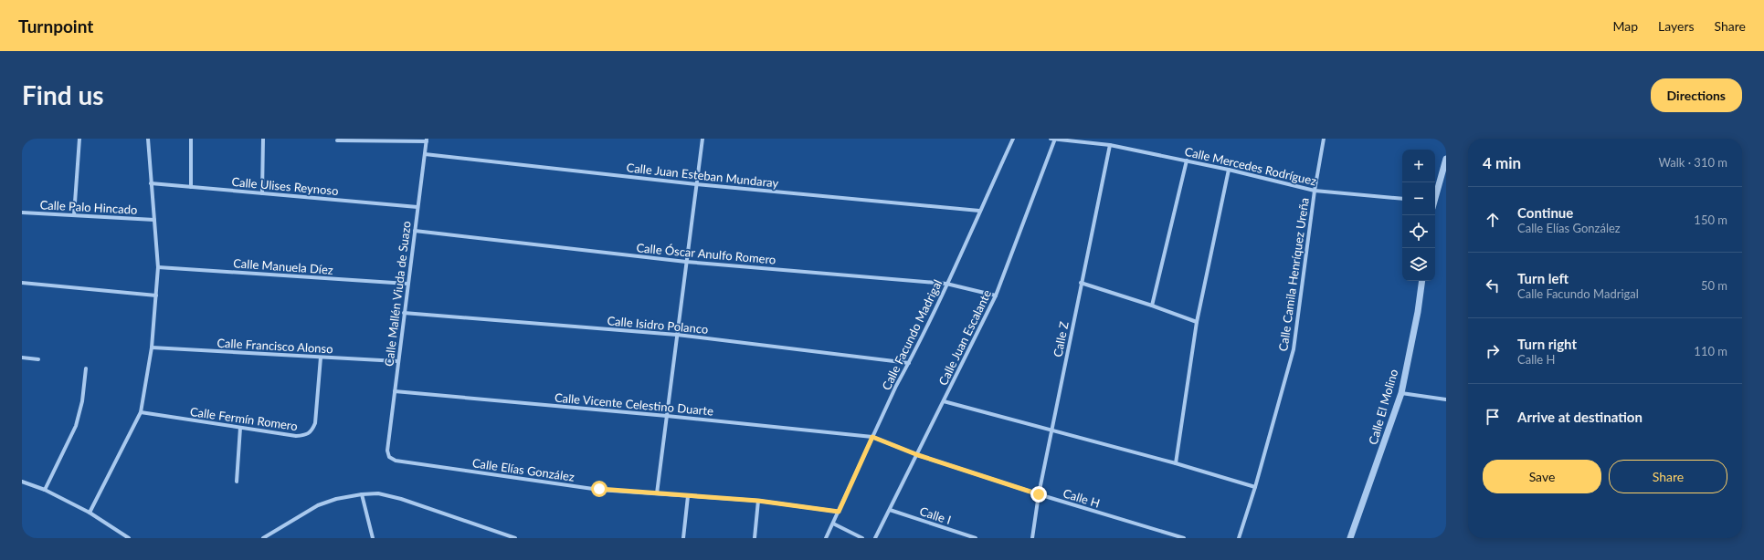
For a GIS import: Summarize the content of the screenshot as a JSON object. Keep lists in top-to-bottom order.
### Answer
{
  "streets": {
    "street": [
      "Calle Mercedes Rodríguez",
      "Calle Juan Esteban Mundaray",
      "Calle Ulises Reynoso",
      "Calle Palo Hincado",
      "Calle Óscar Anulfo Romero",
      "Calle Manuela Díez",
      "Calle Camila Henríquez Ureña",
      "Calle Mallén Viuda de Suazo",
      "Calle Isidro Polanco",
      "Calle Facundo Madrigal",
      "Calle Juan Escalante",
      "Calle Z",
      "Calle Francisco Alonso",
      "Calle Vicente Celestino Duarte",
      "Calle El Molino",
      "Calle Fermín Romero",
      "Calle Elías González",
      "Calle H",
      "Calle I"
    ]
  },
  "crossings": [
    ["Calle Mercedes Rodríguez", "Calle Camila Henríquez Ureña"],
    ["Calle Mercedes Rodríguez", "Calle Juan Escalante"],
    ["Calle Mercedes Rodríguez", "Calle Z"],
    ["Calle Juan Esteban Mundaray", "Calle Mallén Viuda de Suazo"],
    ["Calle Juan Esteban Mundaray", "Calle Facundo Madrigal"],
    ["Calle Ulises Reynoso", "Calle Mallén Viuda de Suazo"],
    ["Calle Óscar Anulfo Romero", "Calle Mallén Viuda de Suazo"],
    ["Calle Óscar Anulfo Romero", "Calle Facundo Madrigal"],
    ["Calle Óscar Anulfo Romero", "Calle Juan Escalante"],
    ["Calle Manuela Díez", "Calle Mallén Viuda de Suazo"],
    ["Calle Mallén Viuda de Suazo", "Calle Isidro Polanco"],
    ["Calle Mallén Viuda de Suazo", "Calle Francisco Alonso"],
    ["Calle Mallén Viuda de Suazo", "Calle Vicente Celestino Duarte"],
    ["Calle Mallén Viuda de Suazo", "Calle Elías González"],
    ["Calle Isidro Polanco", "Calle Facundo Madrigal"],
    ["Calle Facundo Madrigal", "Calle Vicente Celestino Duarte"],
    ["Calle Facundo Madrigal", "Calle Elías González"],
    ["Calle Facundo Madrigal", "Calle H"],
    ["Calle Juan Escalante", "Calle H"],
    ["Calle Juan Escalante", "Calle I"],
    ["Calle Z", "Calle H"],
    ["Calle Francisco Alonso", "Calle Fermín Romero"],
    ["Calle Vicente Celestino Duarte", "Calle H"]
  ],
  "page": {
    "header": "Turnpoint",
    "nav": ["Map", "Layers", "Share"],
    "buttons": [
      "Directions",
      ["Save", "Share"]
    ],
    "title": "Find us",
    "heading": ["4 min", "Walk · 310 m"],
    "map_buttons": ["+", "−"],
    "list": [
      ["Continue", "Calle Elías González", "150 m"],
      ["Turn left", "Calle Facundo Madrigal", "50 m"],
      ["Turn right", "Calle H", "110 m"],
      "Arrive at destination"
    ]
  }
}
